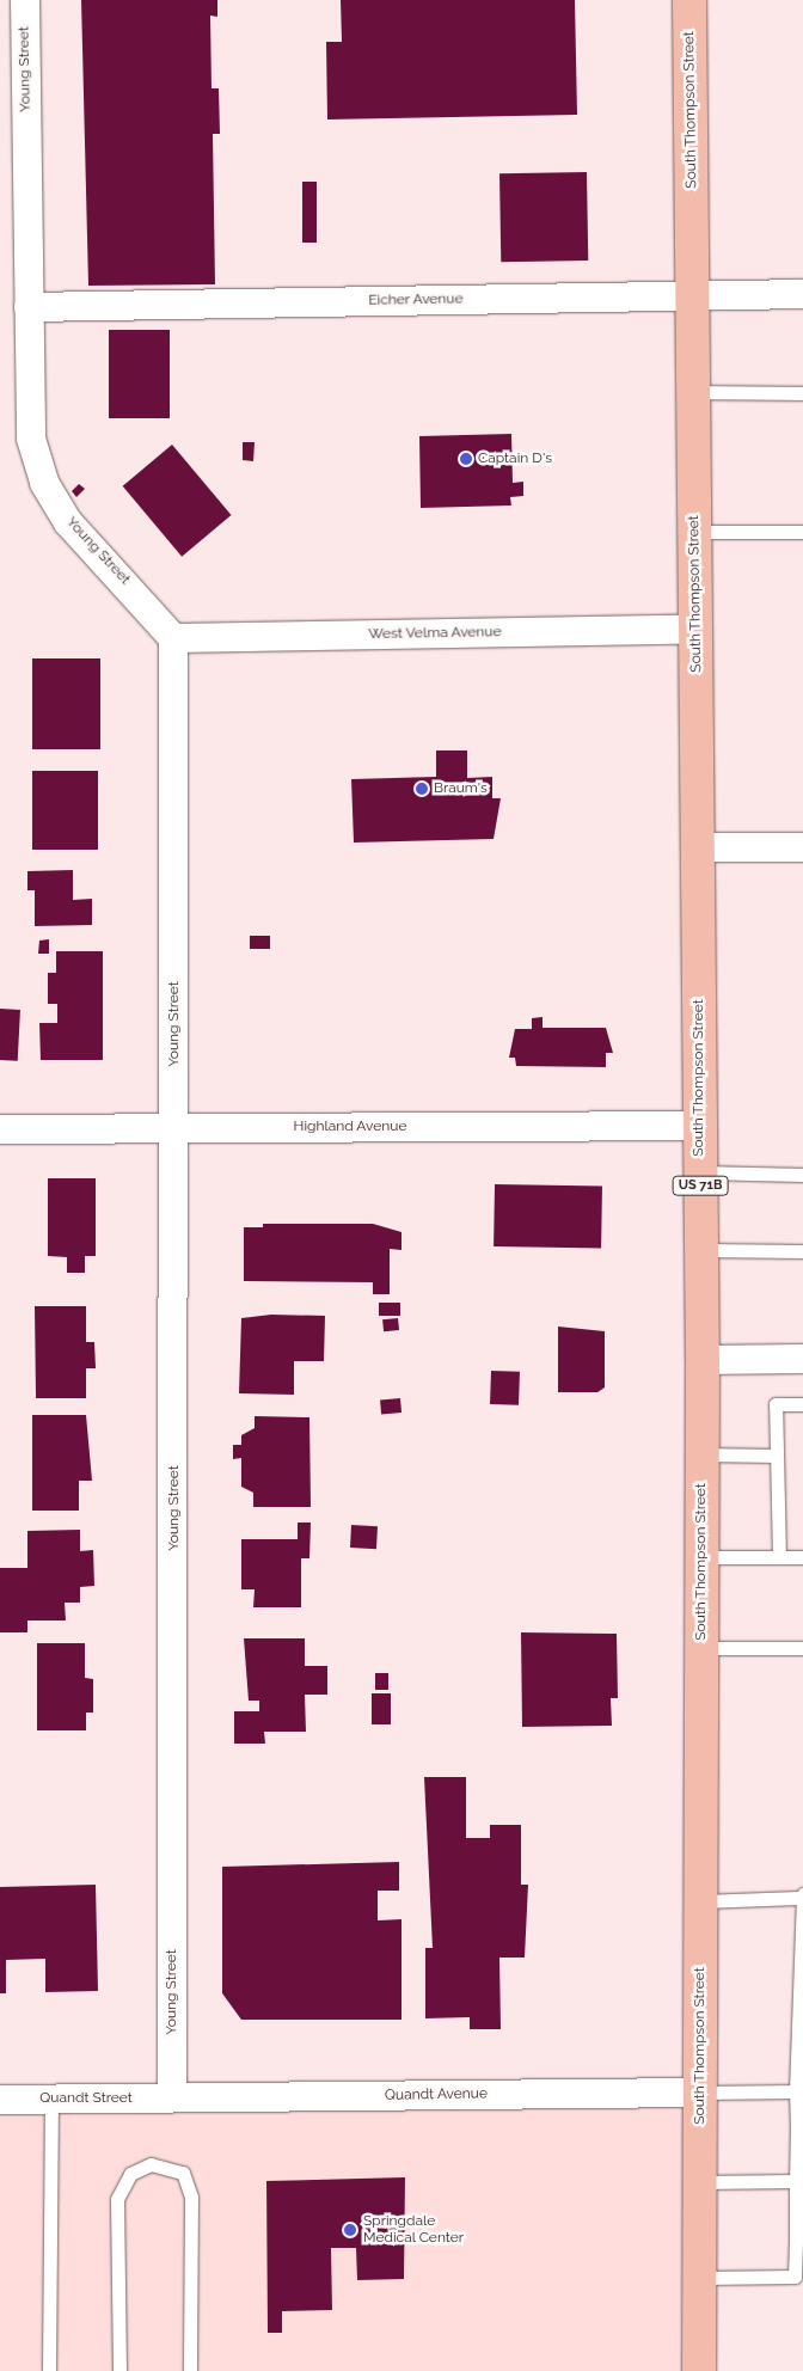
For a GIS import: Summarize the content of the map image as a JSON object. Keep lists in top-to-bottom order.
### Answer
{
  "streets": {
    "main road": ["South Thompson Street", "US 71B"],
    "street": [
      "Young Street",
      "Eicher Avenue",
      "West Velma Avenue",
      "Highland Avenue",
      "Quandt Avenue",
      "Quandt Street"
    ]
  },
  "crossings": [
    ["Young Street", "Eicher Avenue"],
    ["Young Street", "West Velma Avenue"],
    ["Young Street", "Highland Avenue"],
    ["Young Street", "Quandt Avenue"],
    ["Young Street", "Quandt Street"],
    ["South Thompson Street", "Eicher Avenue"],
    ["South Thompson Street", "West Velma Avenue"],
    ["South Thompson Street", "Highland Avenue"],
    ["South Thompson Street", "Quandt Avenue"],
    ["Quandt Avenue", "Quandt Street"]
  ],
  "places": ["Captain D's", "Braum's", "Springdale Medical Center"]
}
